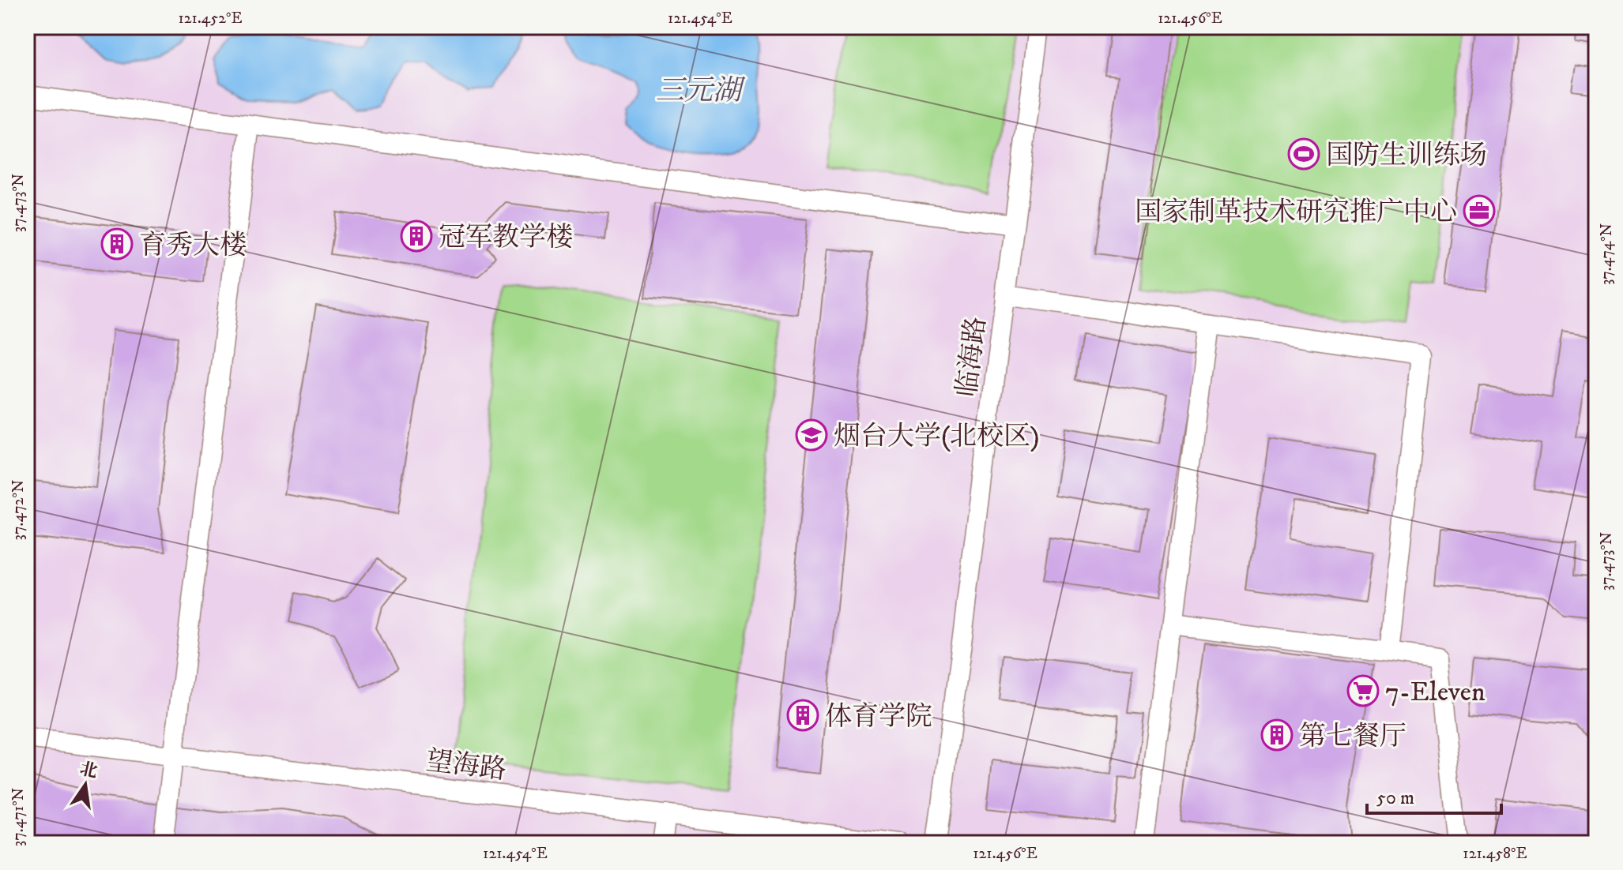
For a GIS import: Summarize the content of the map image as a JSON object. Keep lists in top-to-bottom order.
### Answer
{
  "streets": {
    "street": ["临海路", "望海路"]
  },
  "water": ["三元湖"],
  "places": {
    "sports": ["国防生训练场"],
    "office": ["国家制革技术研究推广中心"],
    "building": [
      "冠军教学楼",
      "育秀大楼",
      "体育学院",
      "第七餐厅"
    ],
    "school or university": ["烟台大学(北校区)"],
    "supermarket": ["7-Eleven"]
  },
  "scale_bar": "50 m",
  "north": "top",
  "coordinates": [
    "121.452°E",
    "121.454°E",
    "121.456°E",
    "37.473°N",
    "37.474°N",
    "37.472°N",
    "37.471°N",
    "121.458°E"
  ]
}
